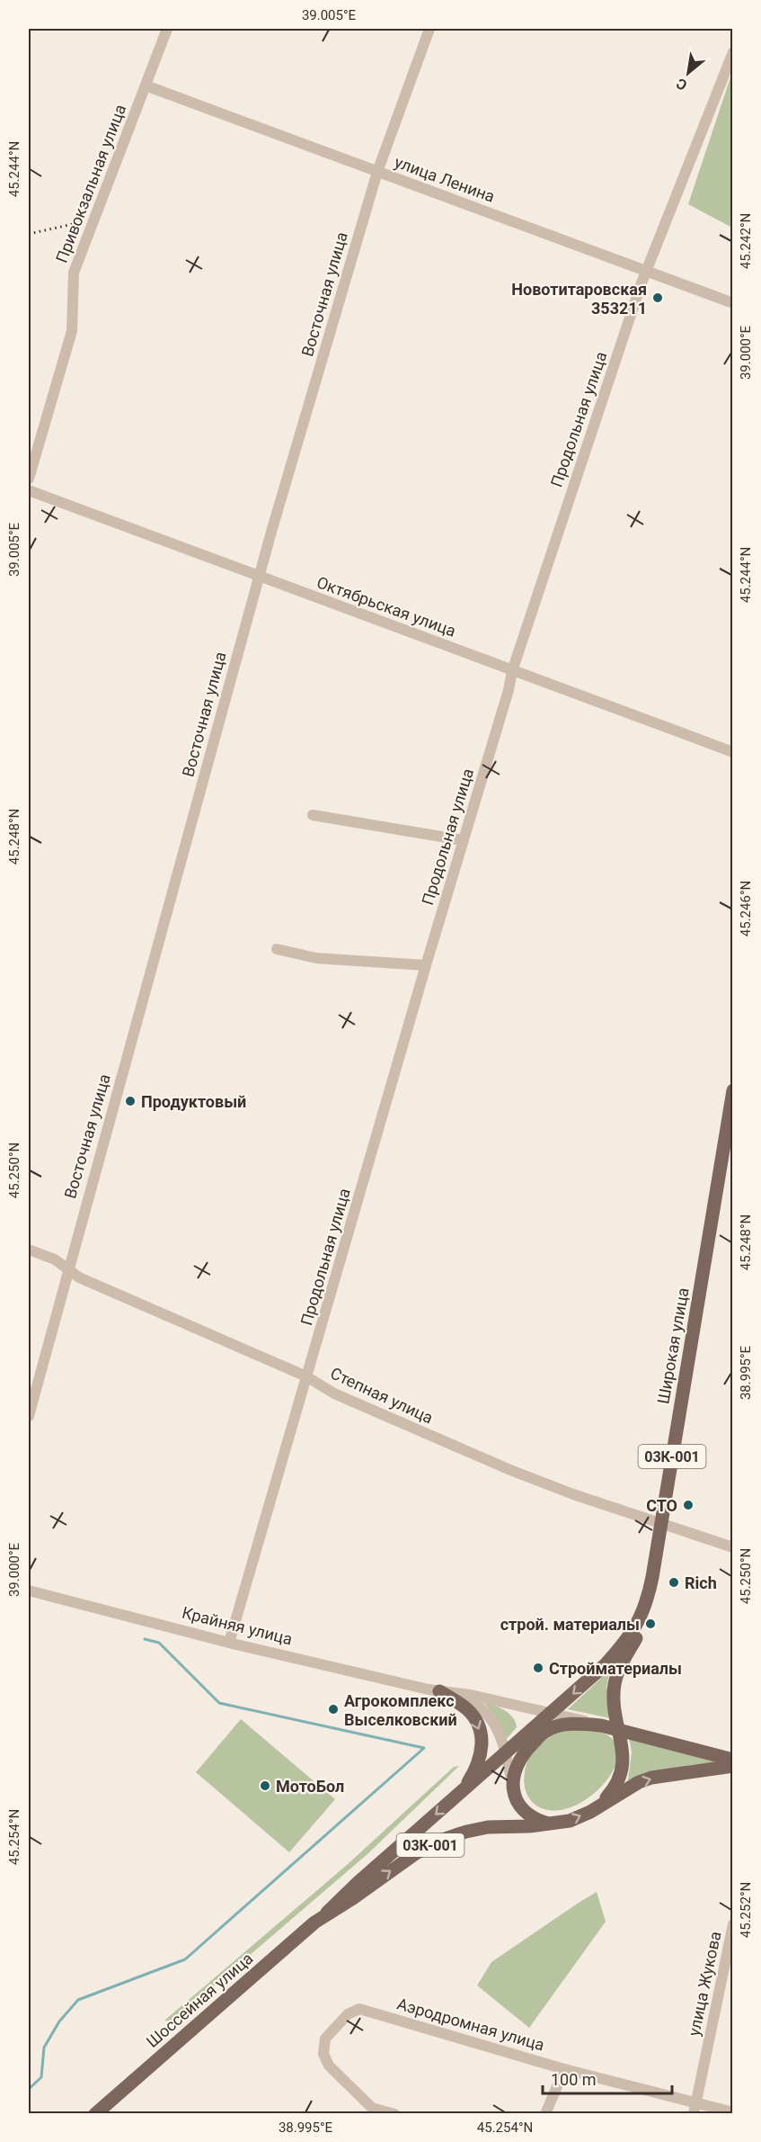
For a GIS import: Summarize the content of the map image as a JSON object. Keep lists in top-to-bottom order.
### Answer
{
  "streets": {
    "main road": ["Широкая улица", "03К-001", "Шоссейная улица"],
    "street": [
      "улица Ленина",
      "Привокзальная улица",
      "Восточная улица",
      "Продольная улица",
      "Октябрьская улица",
      "Степная улица",
      "Крайняя улица",
      "улица Жукова",
      "Аэродромная улица"
    ]
  },
  "crossings": [
    ["улица Ленина", "Привокзальная улица"],
    ["улица Ленина", "Восточная улица"],
    ["улица Ленина", "Продольная улица"],
    ["Восточная улица", "Октябрьская улица"],
    ["Восточная улица", "Степная улица"],
    ["Продольная улица", "Октябрьская улица"],
    ["Продольная улица", "Степная улица"],
    ["Продольная улица", "Крайняя улица"],
    ["Широкая улица", "Степная улица"],
    ["Широкая улица", "03К-001"],
    ["03К-001", "Крайняя улица"],
    ["03К-001", "Шоссейная улица"],
    ["улица Жукова", "Аэродромная улица"]
  ],
  "places": [
    "Новотитаровская 353211",
    "Продуктовый",
    "СТО",
    "Rich",
    "строй. материалы",
    "Стройматериалы",
    "Агрокомплекс Выселковский",
    "МотоБол"
  ],
  "scale_bar": "100 m",
  "north": "bottom left",
  "coordinates": [
    "39.005°E",
    "45.244°N",
    "45.242°N",
    "39.000°E",
    "45.248°N",
    "45.246°N",
    "45.250°N",
    "38.995°E",
    "45.254°N",
    "45.252°N"
  ]
}
